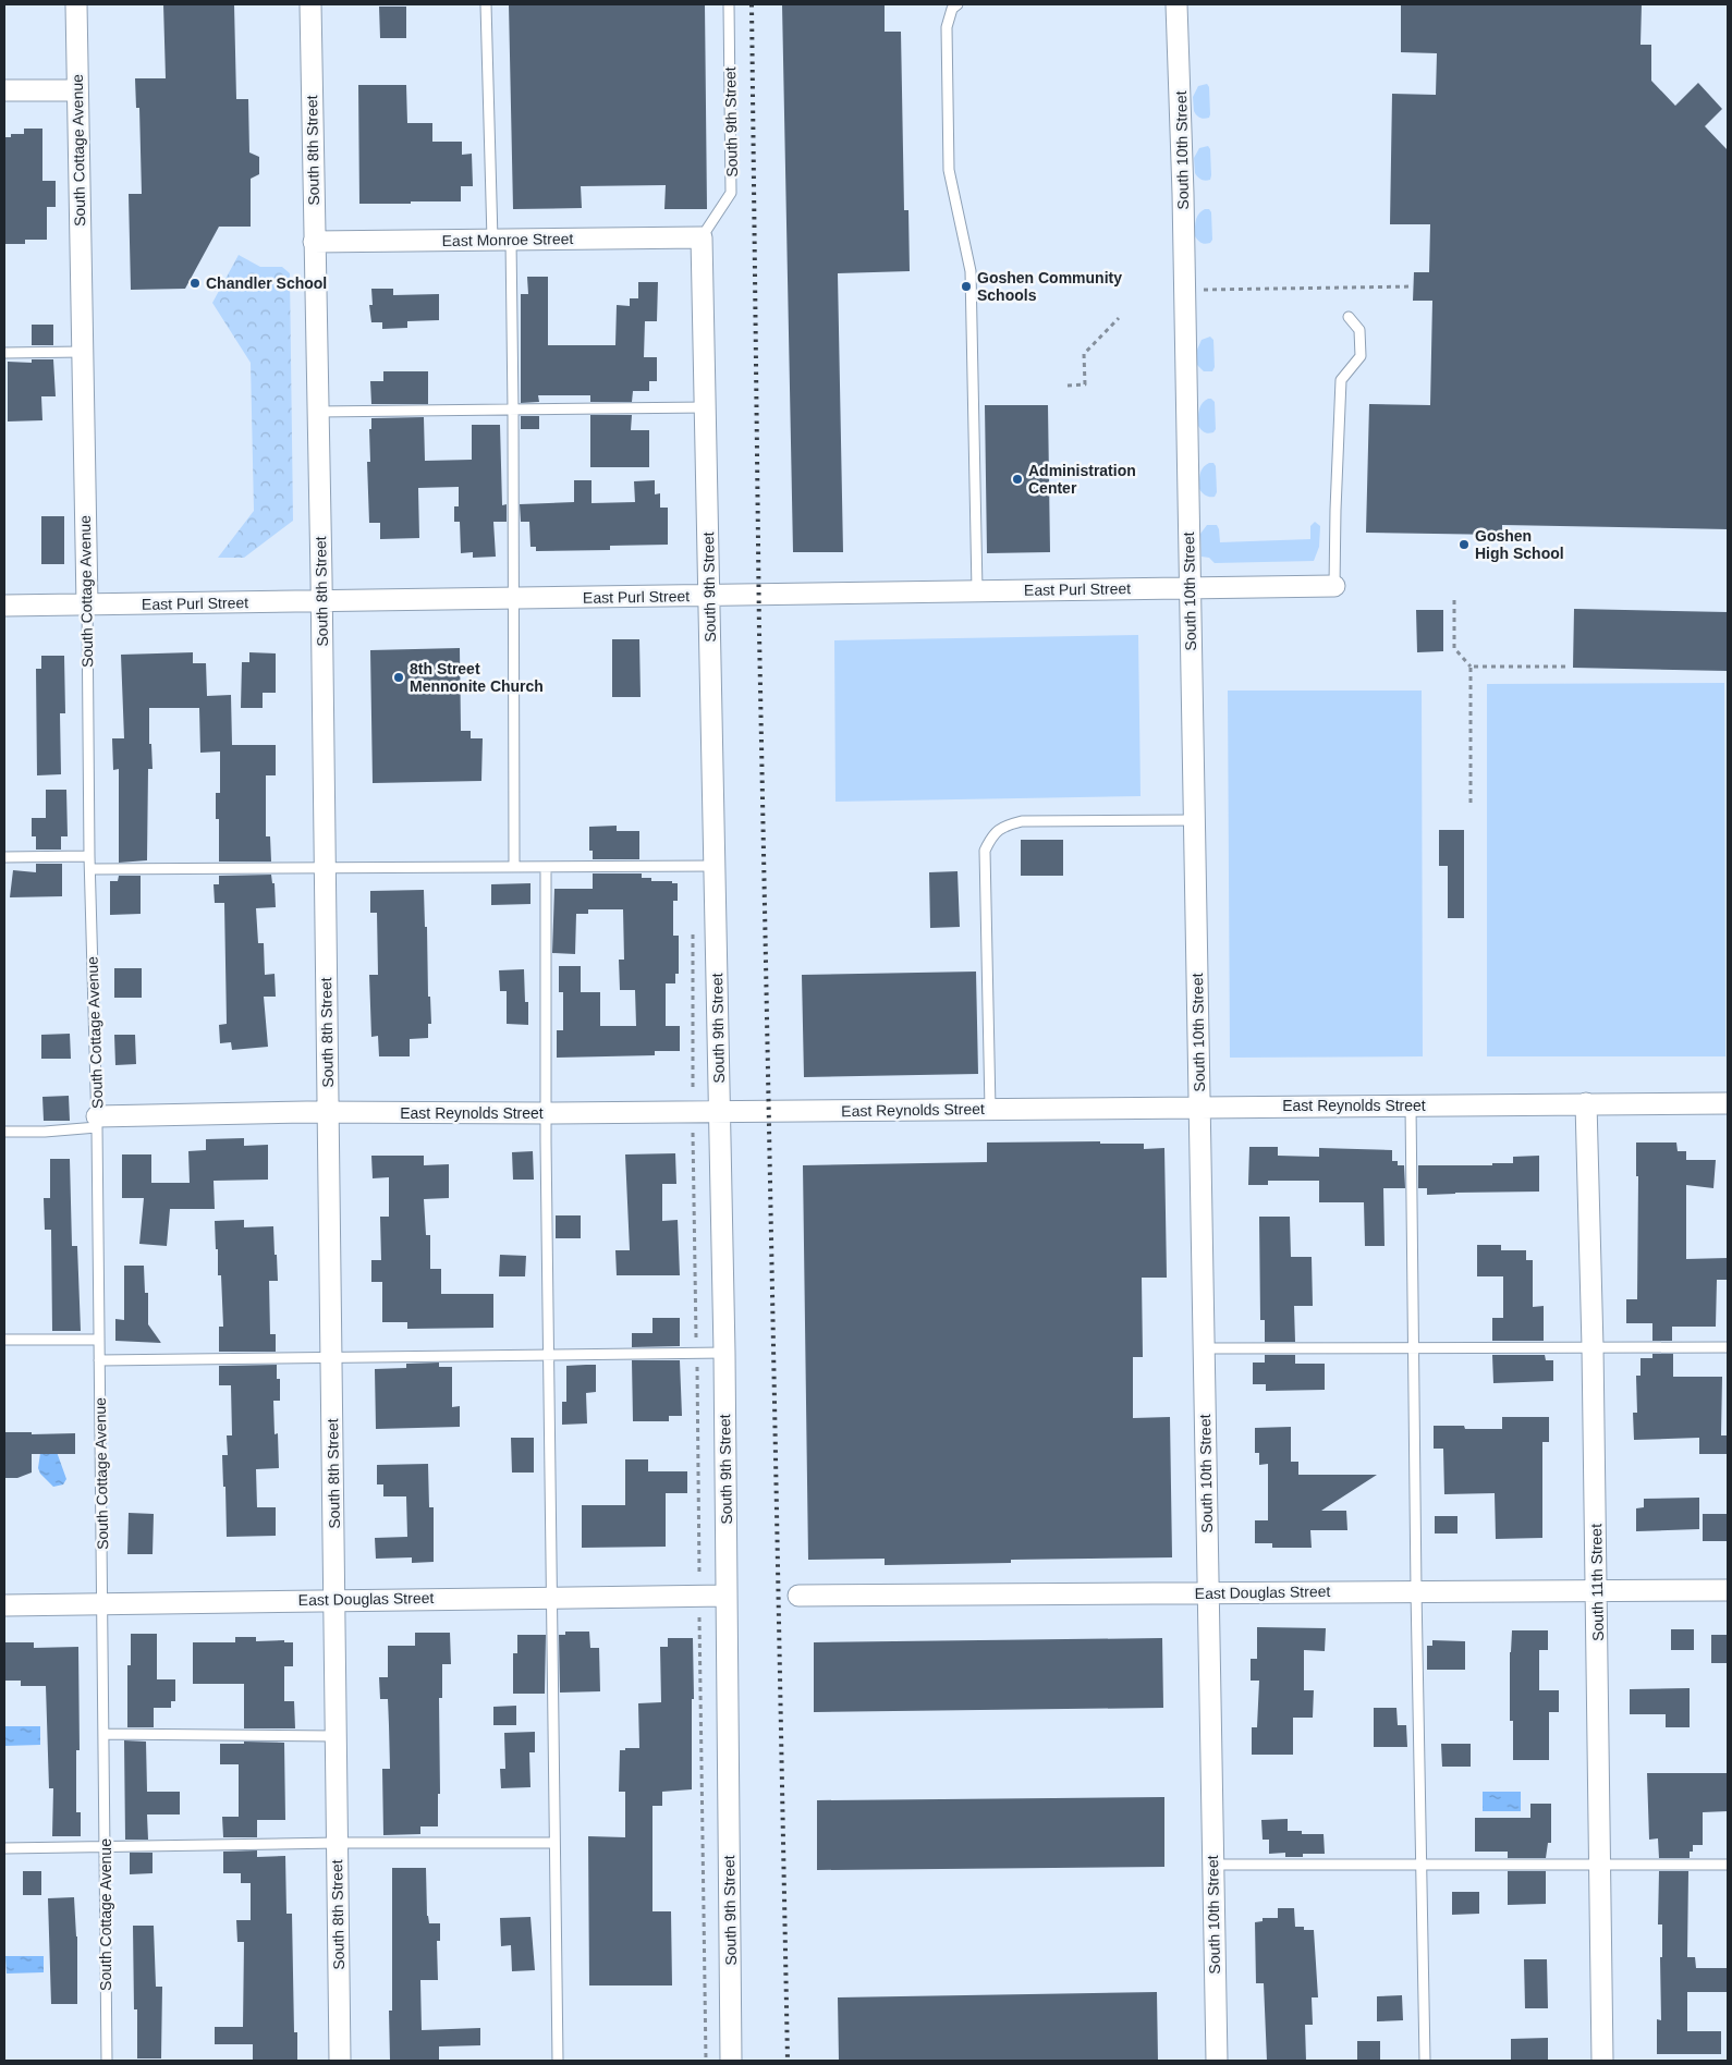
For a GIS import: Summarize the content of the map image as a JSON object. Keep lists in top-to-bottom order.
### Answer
{
  "streets": {
    "street": [
      "South 9th Street",
      "South Cottage Avenue",
      "South 8th Street",
      "South 10th Street",
      "East Monroe Street",
      "East Purl Street",
      "East Reynolds Street",
      "South 11th Street",
      "East Douglas Street"
    ]
  },
  "crossings": [
    ["South 9th Street", "East Monroe Street"],
    ["South 9th Street", "East Purl Street"],
    ["South 9th Street", "East Reynolds Street"],
    ["South 9th Street", "East Douglas Street"],
    ["South Cottage Avenue", "East Purl Street"],
    ["South Cottage Avenue", "East Reynolds Street"],
    ["South Cottage Avenue", "East Douglas Street"],
    ["South 8th Street", "East Monroe Street"],
    ["South 8th Street", "East Purl Street"],
    ["South 8th Street", "East Reynolds Street"],
    ["South 8th Street", "East Douglas Street"],
    ["South 10th Street", "East Purl Street"],
    ["South 10th Street", "East Reynolds Street"],
    ["South 10th Street", "East Douglas Street"],
    ["East Reynolds Street", "South 11th Street"],
    ["South 11th Street", "East Douglas Street"]
  ],
  "places": [
    "Chandler School",
    "Goshen Community Schools",
    "Administration Center",
    "Goshen High School",
    "8th Street Mennonite Church"
  ]
}
